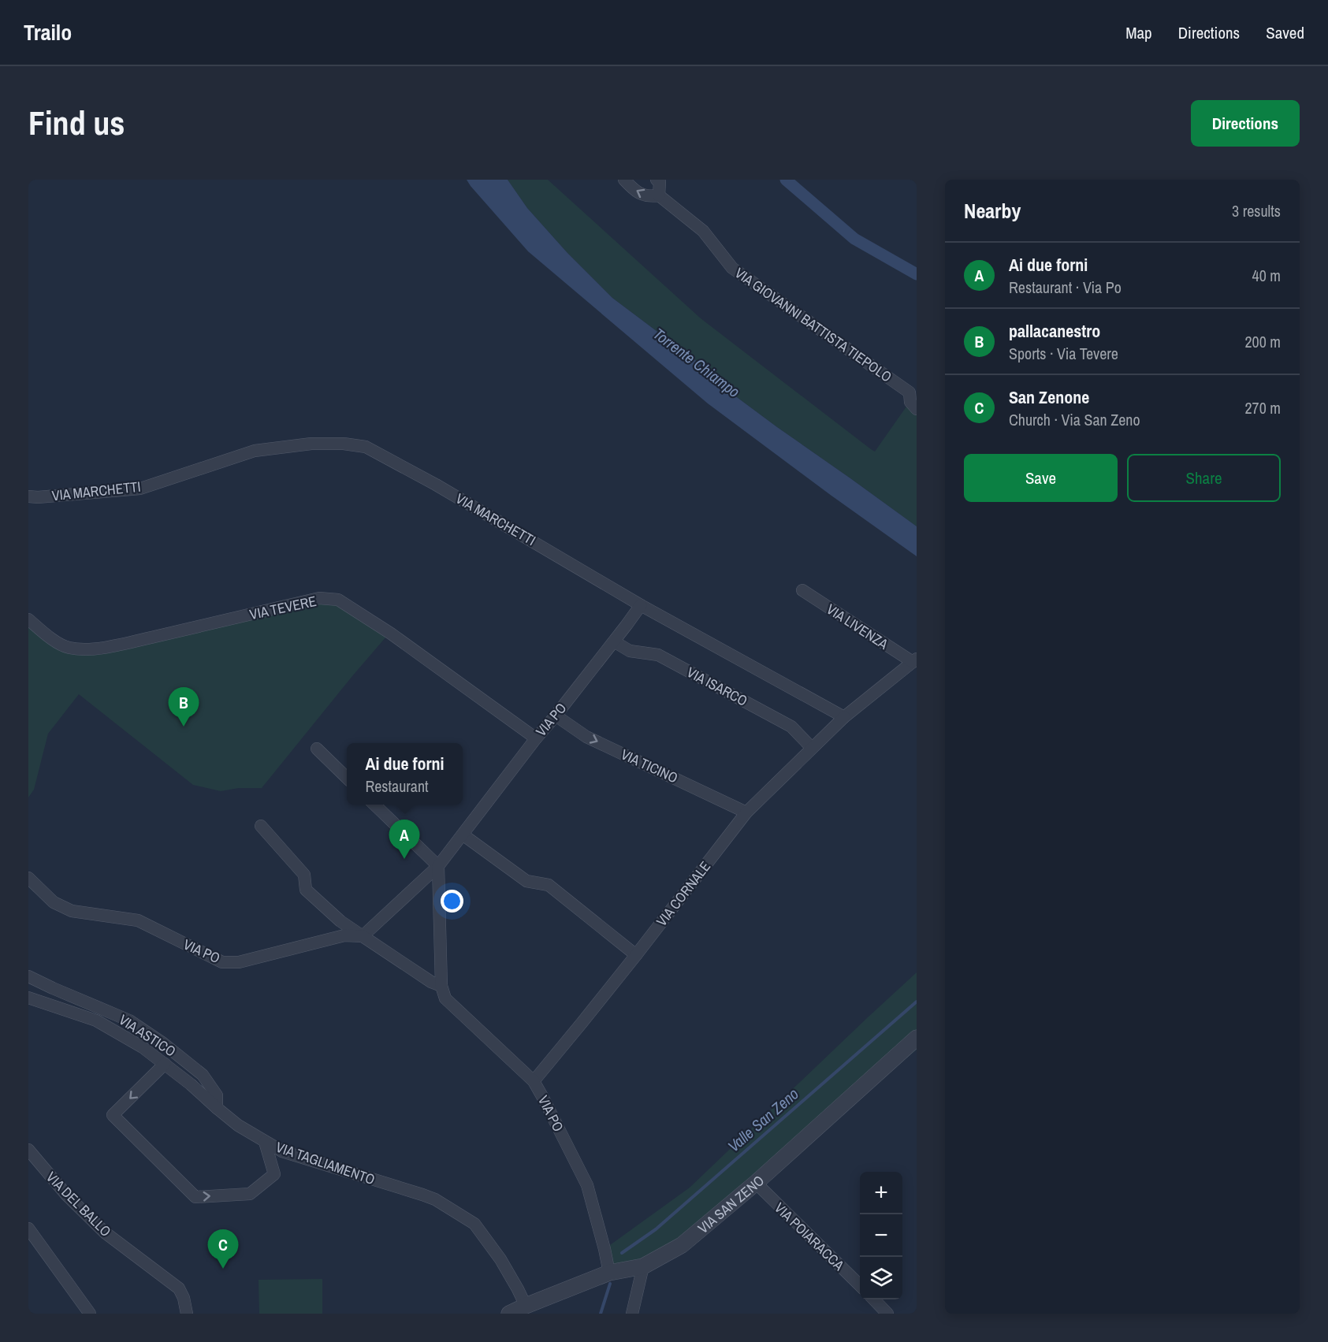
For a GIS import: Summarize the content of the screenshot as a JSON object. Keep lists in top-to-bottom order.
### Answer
{
  "streets": {
    "street": [
      "VIA GIOVANNI BATTISTA TIEPOLO",
      "VIA MARCHETTI",
      "VIA TEVERE",
      "VIA LIVENZA",
      "VIA ISARCO",
      "VIA PO",
      "VIA TICINO",
      "VIA CORNALE",
      "VIA ASTICO",
      "VIA TAGLIAMENTO",
      "VIA DEL BALLO",
      "VIA SAN ZENO",
      "VIA POIARACCA"
    ]
  },
  "crossings": [
    ["VIA MARCHETTI", "VIA PO"],
    ["VIA MARCHETTI", "VIA CORNALE"],
    ["VIA TEVERE", "VIA PO"],
    ["VIA ISARCO", "VIA PO"],
    ["VIA ISARCO", "VIA CORNALE"],
    ["VIA PO", "VIA TICINO"],
    ["VIA PO", "VIA CORNALE"],
    ["VIA PO", "VIA SAN ZENO"],
    ["VIA TICINO", "VIA CORNALE"],
    ["VIA ASTICO", "VIA TAGLIAMENTO"],
    ["VIA TAGLIAMENTO", "VIA SAN ZENO"],
    ["VIA SAN ZENO", "VIA POIARACCA"]
  ],
  "one_way": ["VIA TICINO"],
  "water": ["Torrente Chiampo", "Valle San Zeno"],
  "page": {
    "header": "Trailo",
    "nav": ["Map", "Directions", "Saved"],
    "buttons": [
      "Directions",
      ["Save", "Share"]
    ],
    "title": "Find us",
    "heading": ["Nearby", "3 results"],
    "list": [
      {
        "mark": "A",
        "name": "Ai due forni",
        "note": "Restaurant · Via Po",
        "value": "40 m"
      },
      {
        "mark": "B",
        "name": "pallacanestro",
        "note": "Sports · Via Tevere",
        "value": "200 m"
      },
      {
        "mark": "C",
        "name": "San Zenone",
        "note": "Church · Via San Zeno",
        "value": "270 m"
      }
    ],
    "pins": ["B", "A", "C"],
    "popup": ["Ai due forni", "Restaurant"],
    "map_buttons": ["+", "−"]
  }
}
